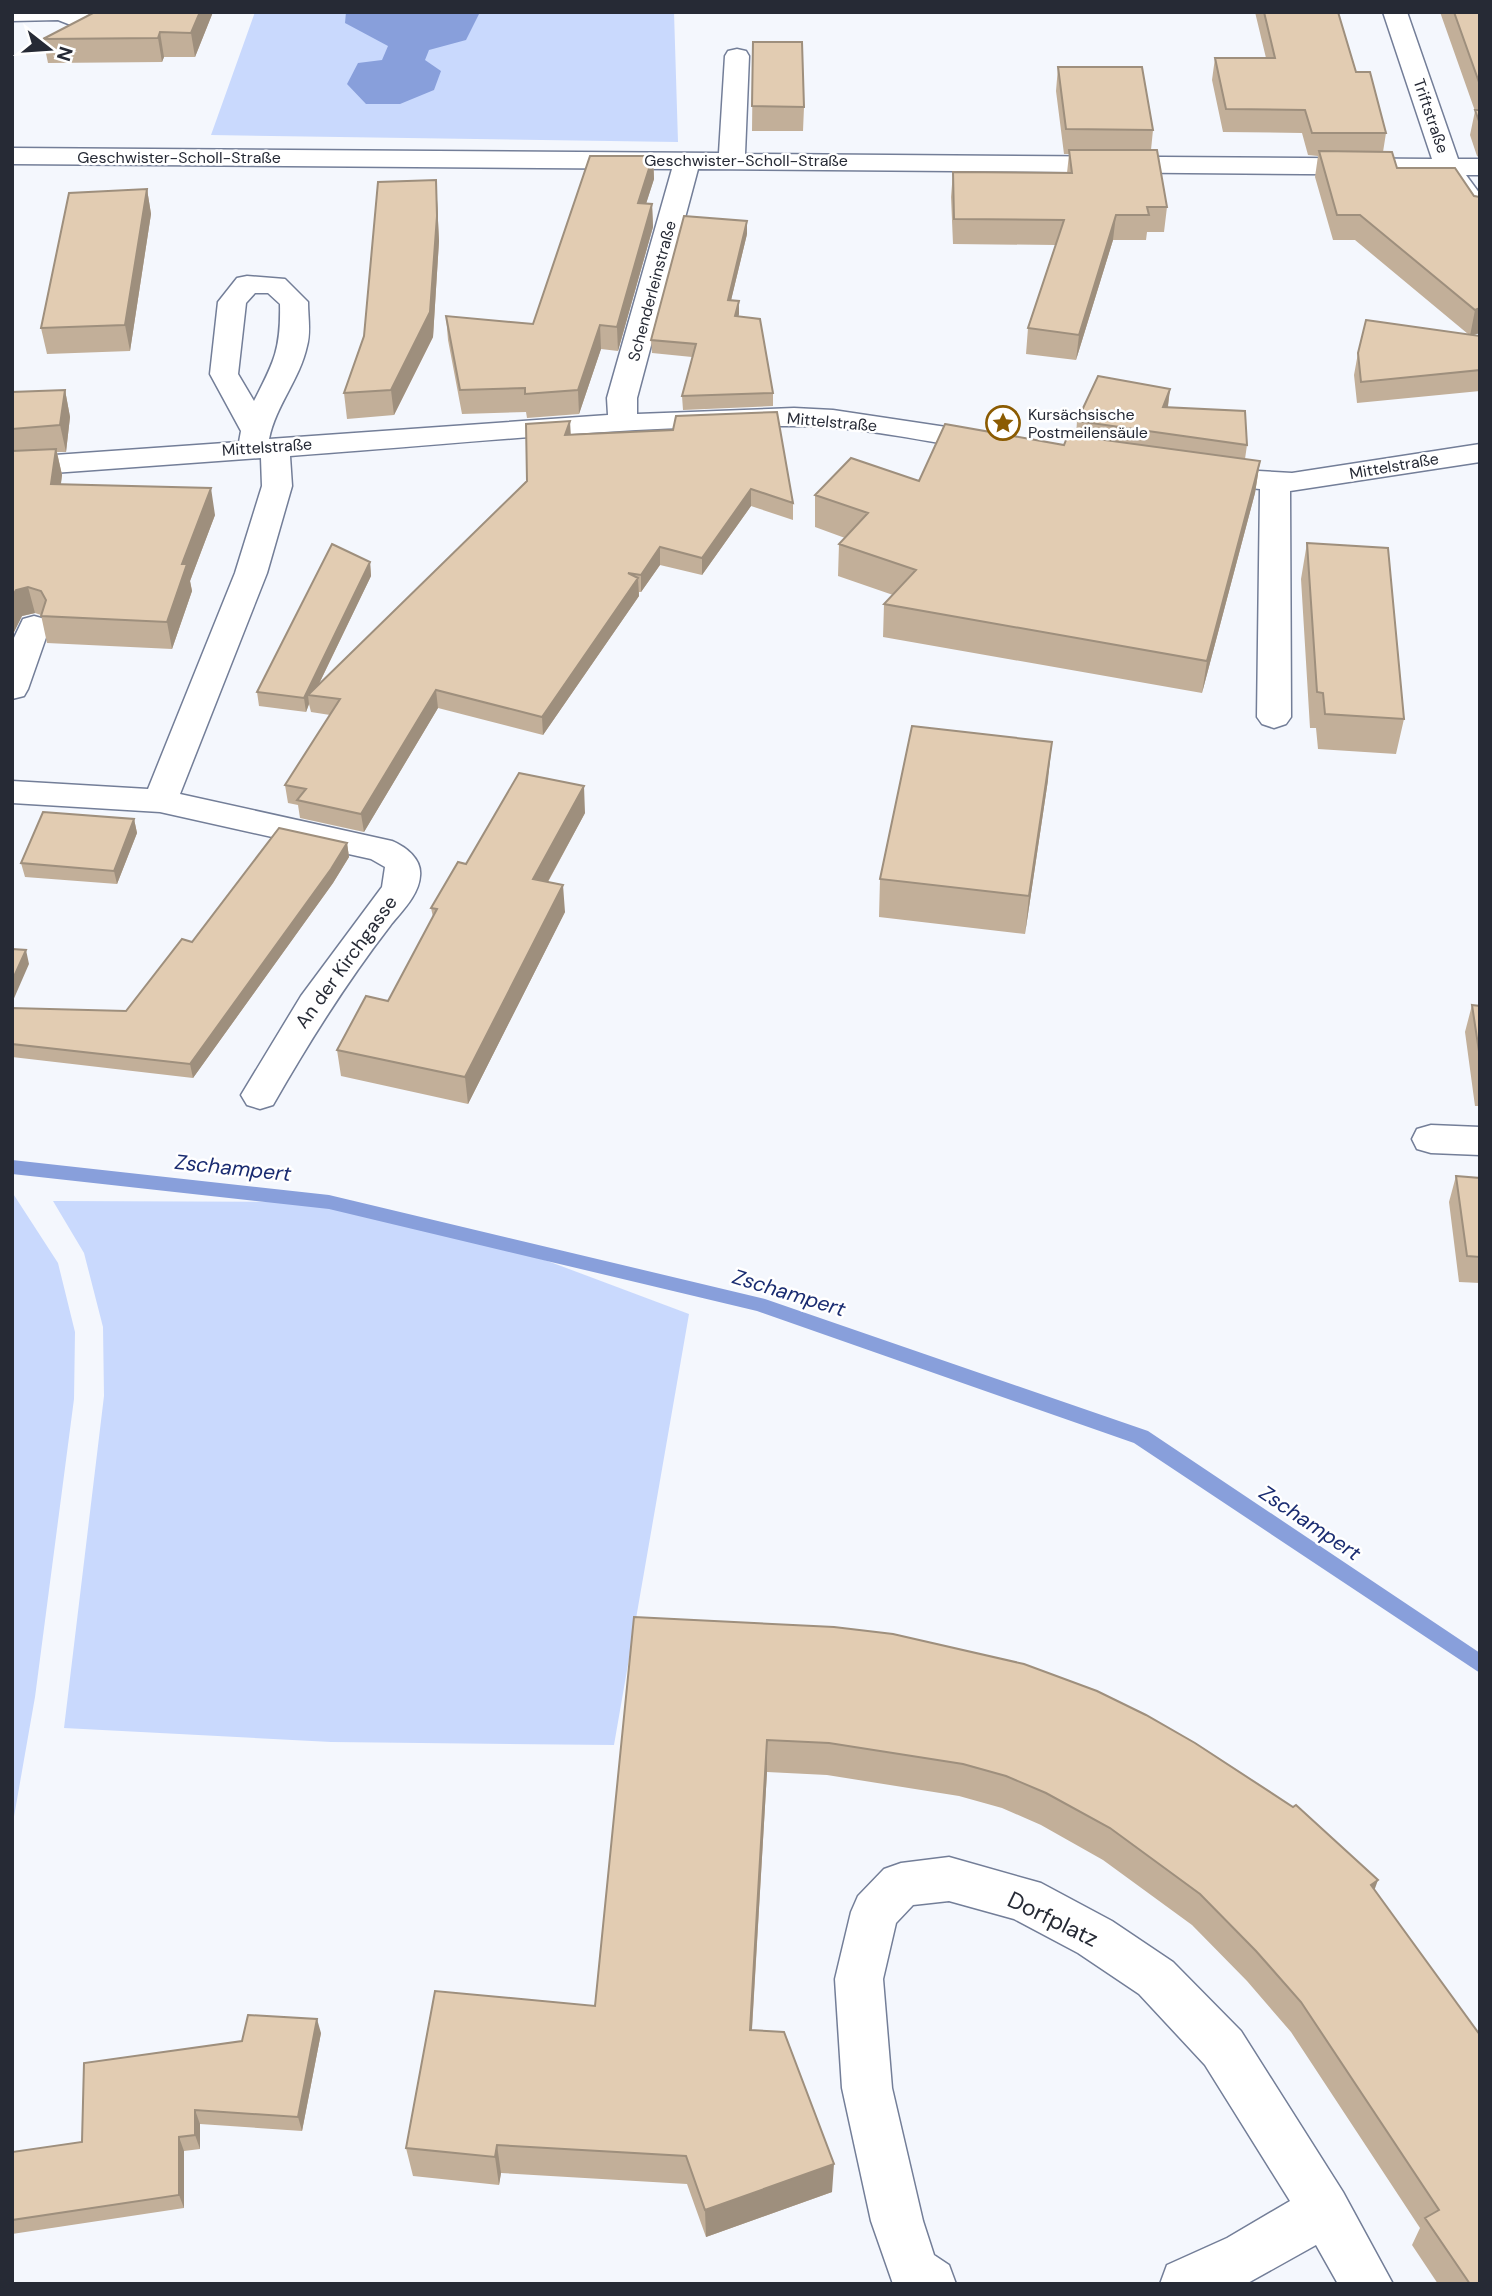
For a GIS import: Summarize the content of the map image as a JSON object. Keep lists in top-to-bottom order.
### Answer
{
  "streets": {
    "street": [
      "Triftstraße",
      "Geschwister-Scholl-Straße",
      "Schenderleinstraße",
      "Mittelstraße",
      "An der Kirchgasse",
      "Dorfplatz"
    ]
  },
  "crossings": [
    ["Triftstraße", "Geschwister-Scholl-Straße"],
    ["Geschwister-Scholl-Straße", "Schenderleinstraße"],
    ["Schenderleinstraße", "Mittelstraße"]
  ],
  "water": ["Zschampert"],
  "places": {
    "place": ["Kursächsische Postmeilensäule"]
  },
  "north": "right"
}
